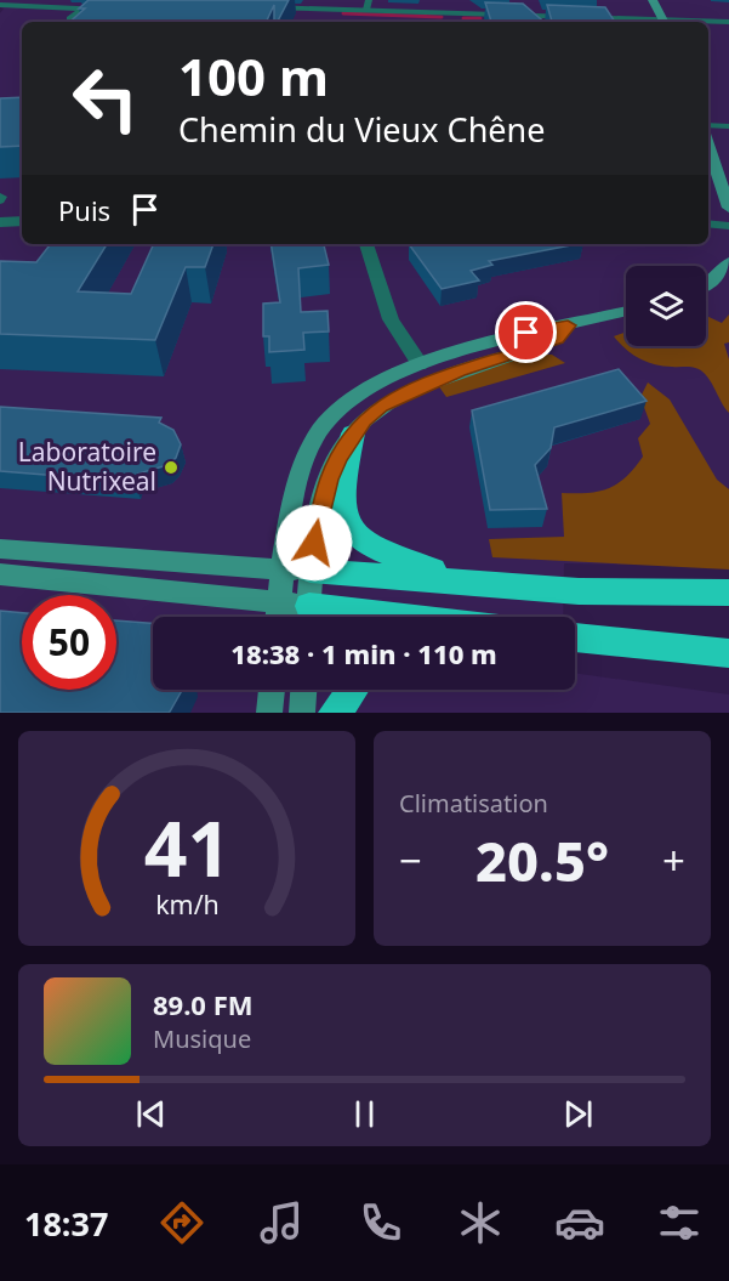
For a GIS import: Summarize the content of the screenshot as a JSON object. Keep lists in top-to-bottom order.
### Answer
{
  "places": ["Laboratoire Nutrixeal"],
  "page": {
    "turn": ["100 m", "Chemin du Vieux Chêne"],
    "then": "Puis",
    "limit": "50",
    "trip": "18:38 · 1 min · 110 m",
    "tile": "Climatisation",
    "heat": ["−", "20.5°", "+"],
    "song": ["89.0 FM", "Musique"],
    "tabs": "18:37",
    "gauge": ["41", "km/h"]
  }
}
